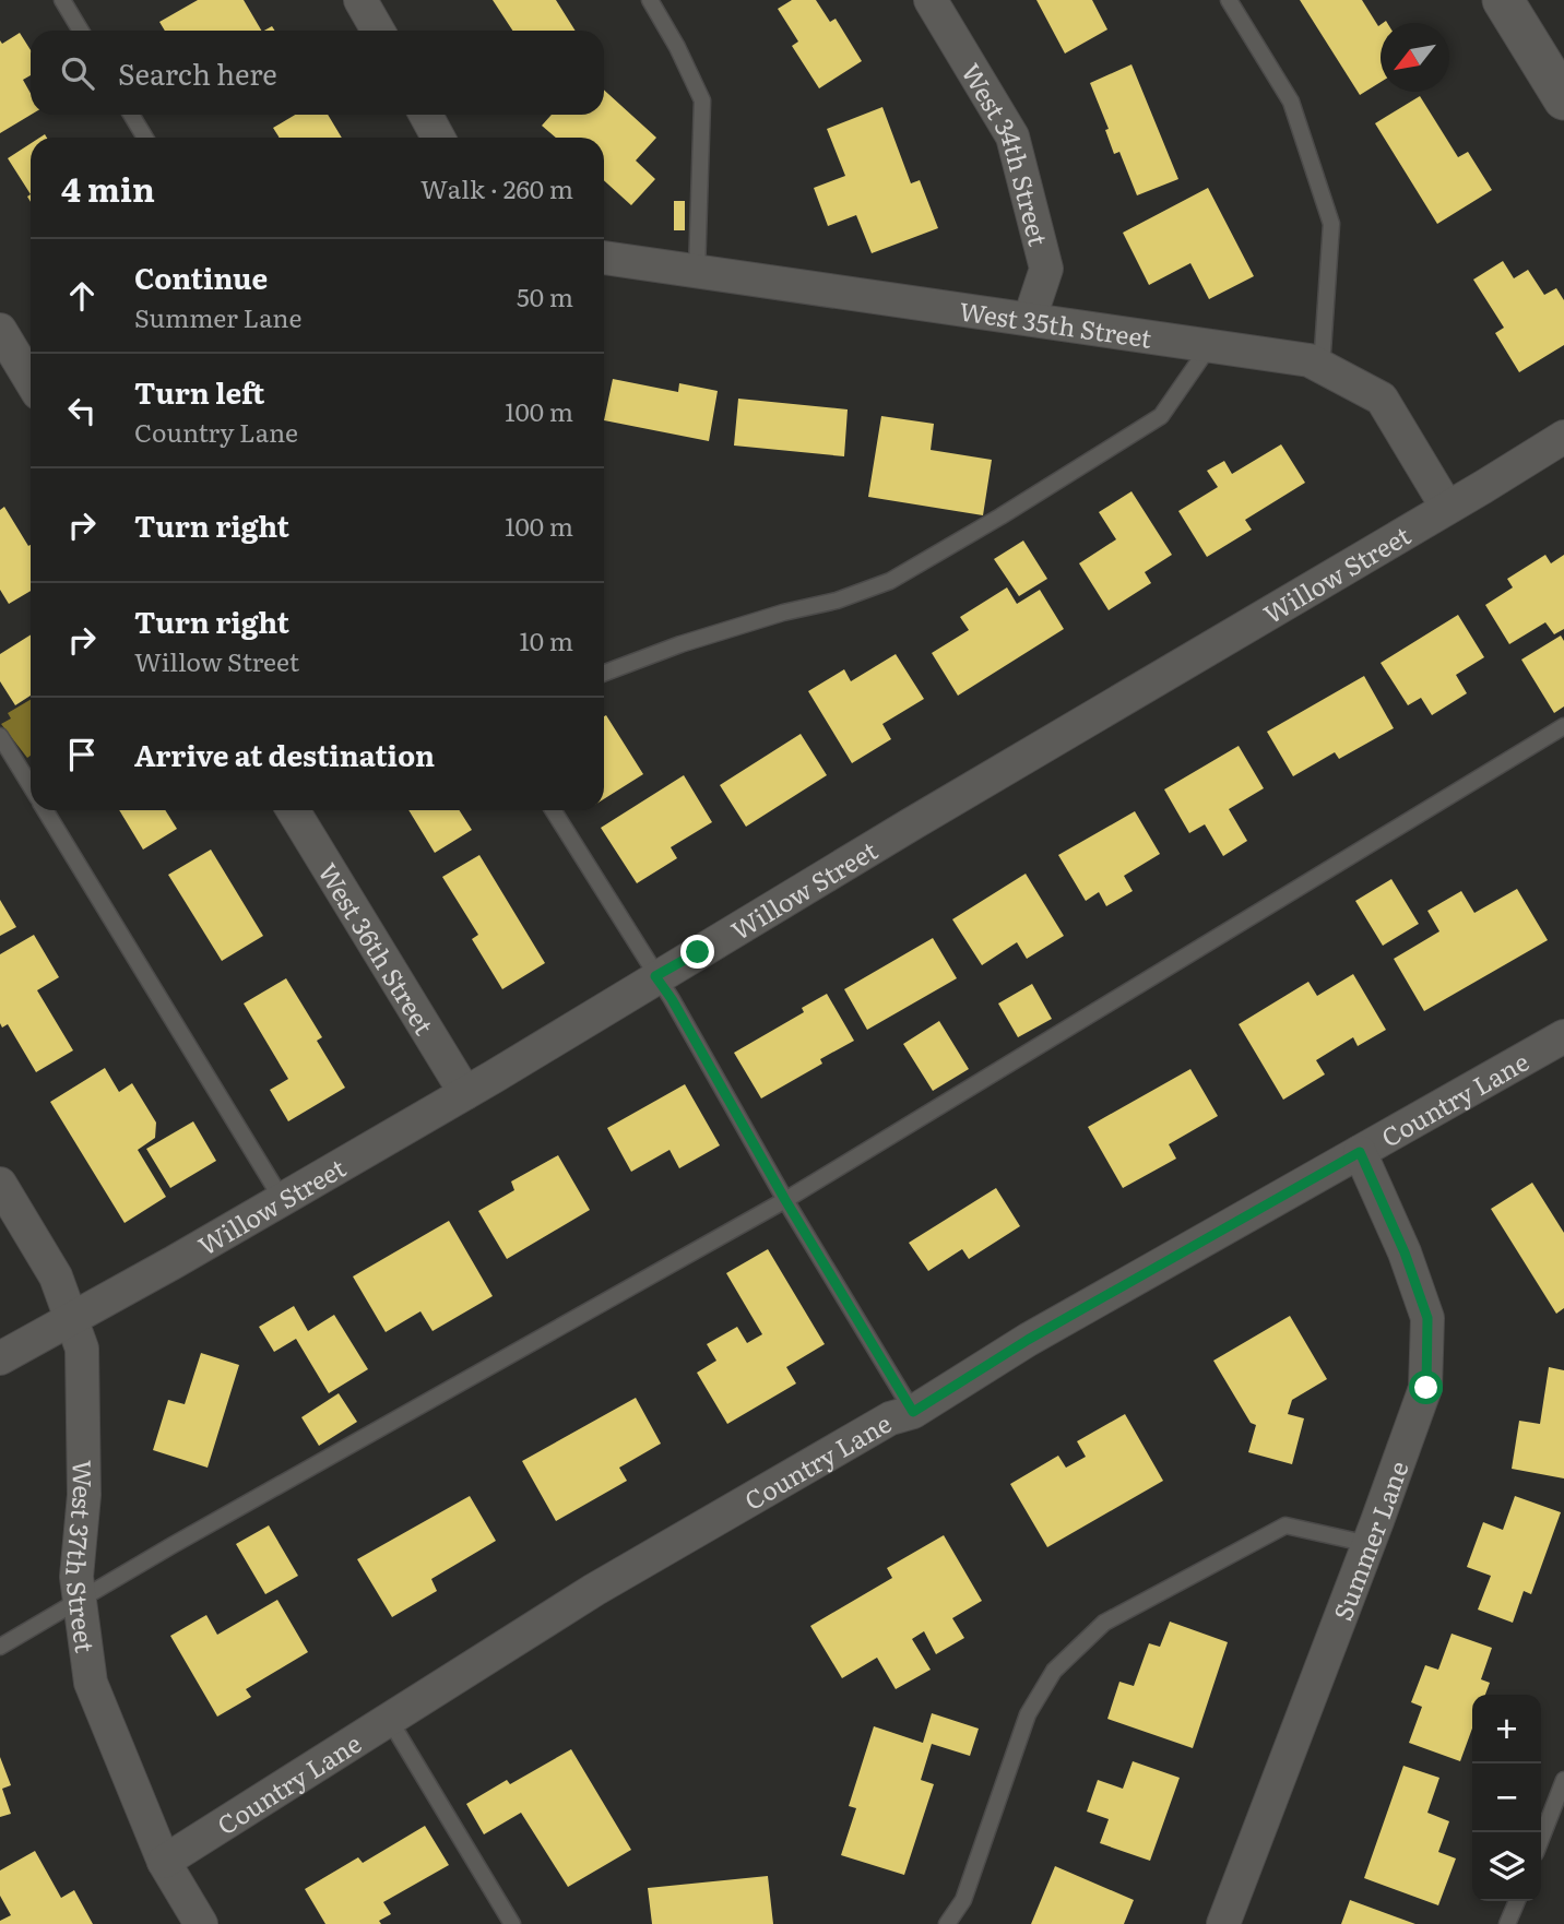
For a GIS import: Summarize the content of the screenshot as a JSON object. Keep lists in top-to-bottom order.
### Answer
{
  "streets": {
    "street": [
      "West 34th Street",
      "West 35th Street",
      "Willow Street",
      "West 36th Street",
      "Country Lane",
      "Summer Lane",
      "West 37th Street"
    ]
  },
  "crossings": [
    ["West 34th Street", "West 35th Street"],
    ["West 35th Street", "Willow Street"],
    ["Willow Street", "West 36th Street"],
    ["Willow Street", "West 37th Street"],
    ["Country Lane", "Summer Lane"],
    ["Country Lane", "West 37th Street"]
  ],
  "north": "bottom left",
  "page": {
    "search": "Search here",
    "heading": ["4 min", "Walk · 260 m"],
    "list": [
      ["Continue", "Summer Lane", "50 m"],
      ["Turn left", "Country Lane", "100 m"],
      ["Turn right", "100 m"],
      ["Turn right", "Willow Street", "10 m"],
      "Arrive at destination"
    ],
    "map_buttons": ["+", "−"]
  }
}
